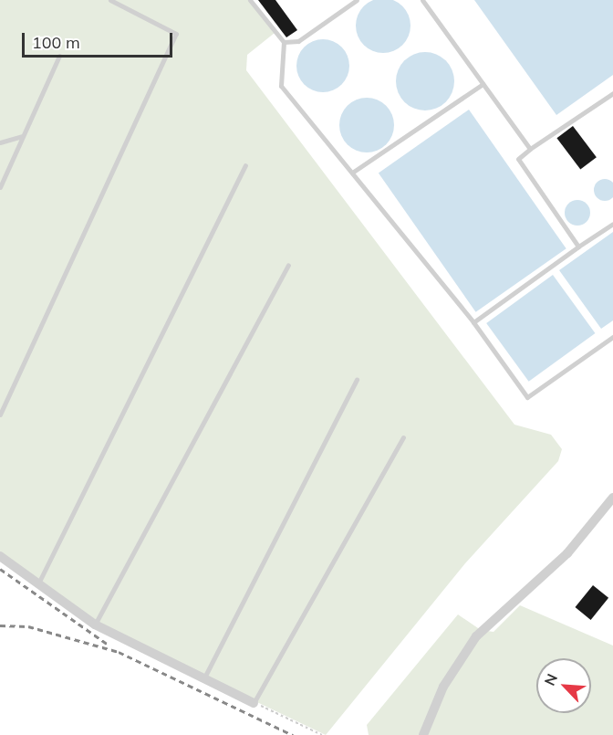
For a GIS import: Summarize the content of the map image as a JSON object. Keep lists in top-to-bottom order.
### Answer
{
  "scale_bar": "100 m",
  "north": "top left"
}
